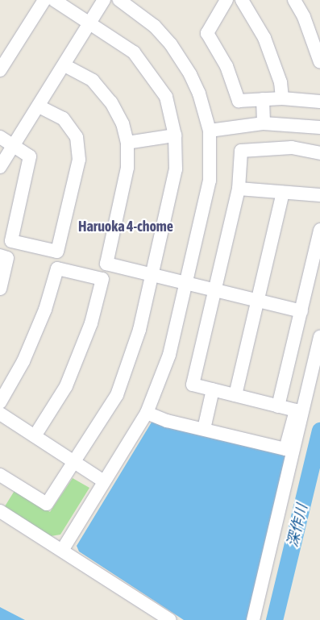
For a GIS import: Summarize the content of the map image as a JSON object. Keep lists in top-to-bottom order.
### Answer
{
  "districts": ["Haruoka 4-chome"],
  "water": ["深作川"]
}
